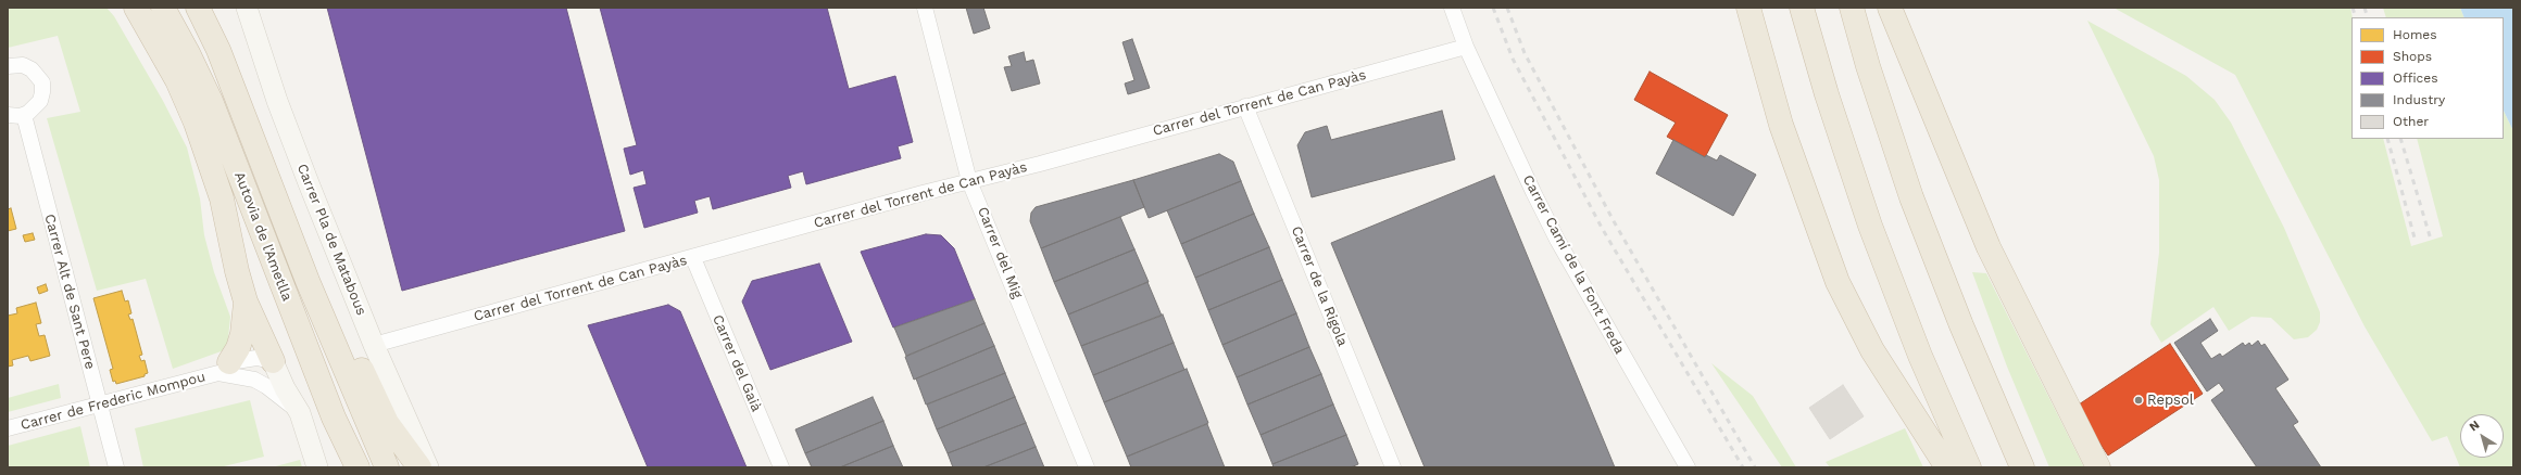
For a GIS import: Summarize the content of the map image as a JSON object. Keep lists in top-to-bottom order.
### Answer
{
  "streets": {
    "highway": ["Autovia de l'Ametlla"],
    "main road": ["Carrer Pla de Matabous"],
    "street": [
      "Carrer del Torrent de Can Payàs",
      "Carrer del Mig",
      "Carrer Camí de la Font Freda",
      "Carrer de la Rigola",
      "Carrer Alt de Sant Pere",
      "Carrer del Gaià",
      "Carrer de Frederic Mompou"
    ]
  },
  "crossings": [
    ["Carrer del Torrent de Can Payàs", "Carrer Pla de Matabous"],
    ["Carrer del Torrent de Can Payàs", "Carrer del Mig"],
    ["Carrer del Torrent de Can Payàs", "Carrer Camí de la Font Freda"],
    ["Carrer del Torrent de Can Payàs", "Carrer de la Rigola"],
    ["Carrer del Torrent de Can Payàs", "Carrer del Gaià"],
    ["Carrer Alt de Sant Pere", "Carrer de Frederic Mompou"]
  ],
  "places": ["Repsol"],
  "legend": [
    "Homes",
    "Shops",
    "Offices",
    "Industry",
    "Other"
  ],
  "north": "top left"
}
